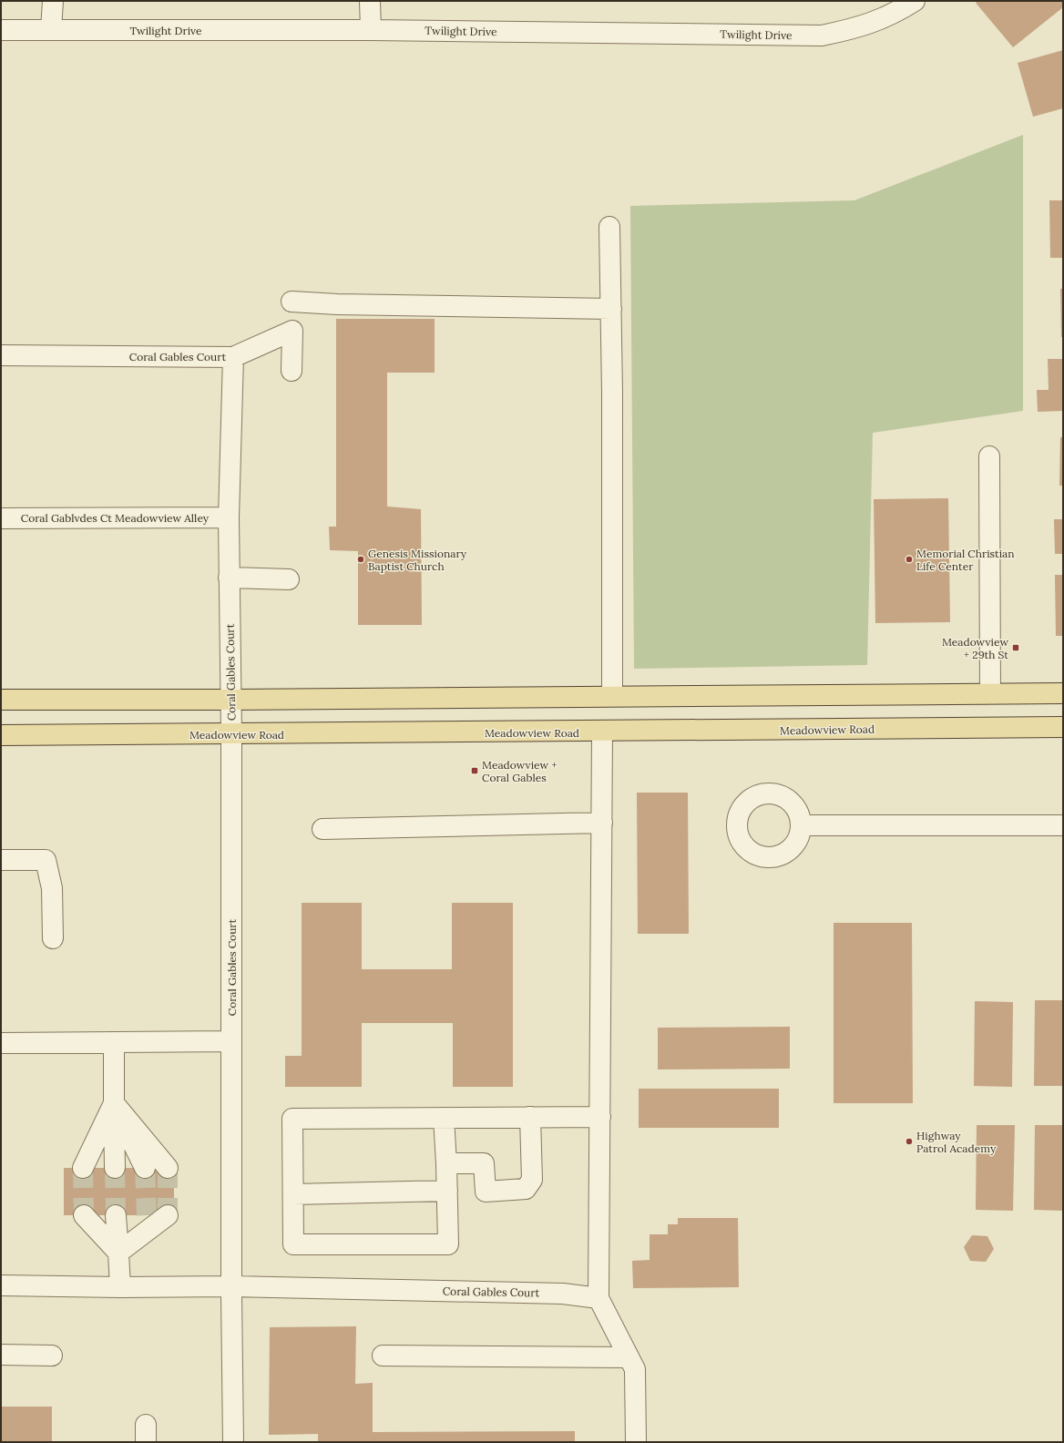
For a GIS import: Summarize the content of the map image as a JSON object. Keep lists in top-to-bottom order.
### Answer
{
  "streets": {
    "main road": ["Meadowview Road"],
    "street": ["Twilight Drive", "Coral Gables Court", "Coral Gablvdes Ct Meadowview Alley"]
  },
  "crossings": [
    ["Coral Gables Court", "Coral Gablvdes Ct Meadowview Alley"],
    ["Coral Gables Court", "Meadowview Road"]
  ],
  "places": {
    "other": ["Genesis Missionary Baptist Church", "Memorial Christian Life Center", "Highway Patrol Academy"],
    "transit": ["Meadowview + 29th St", "Meadowview + Coral Gables"]
  }
}
